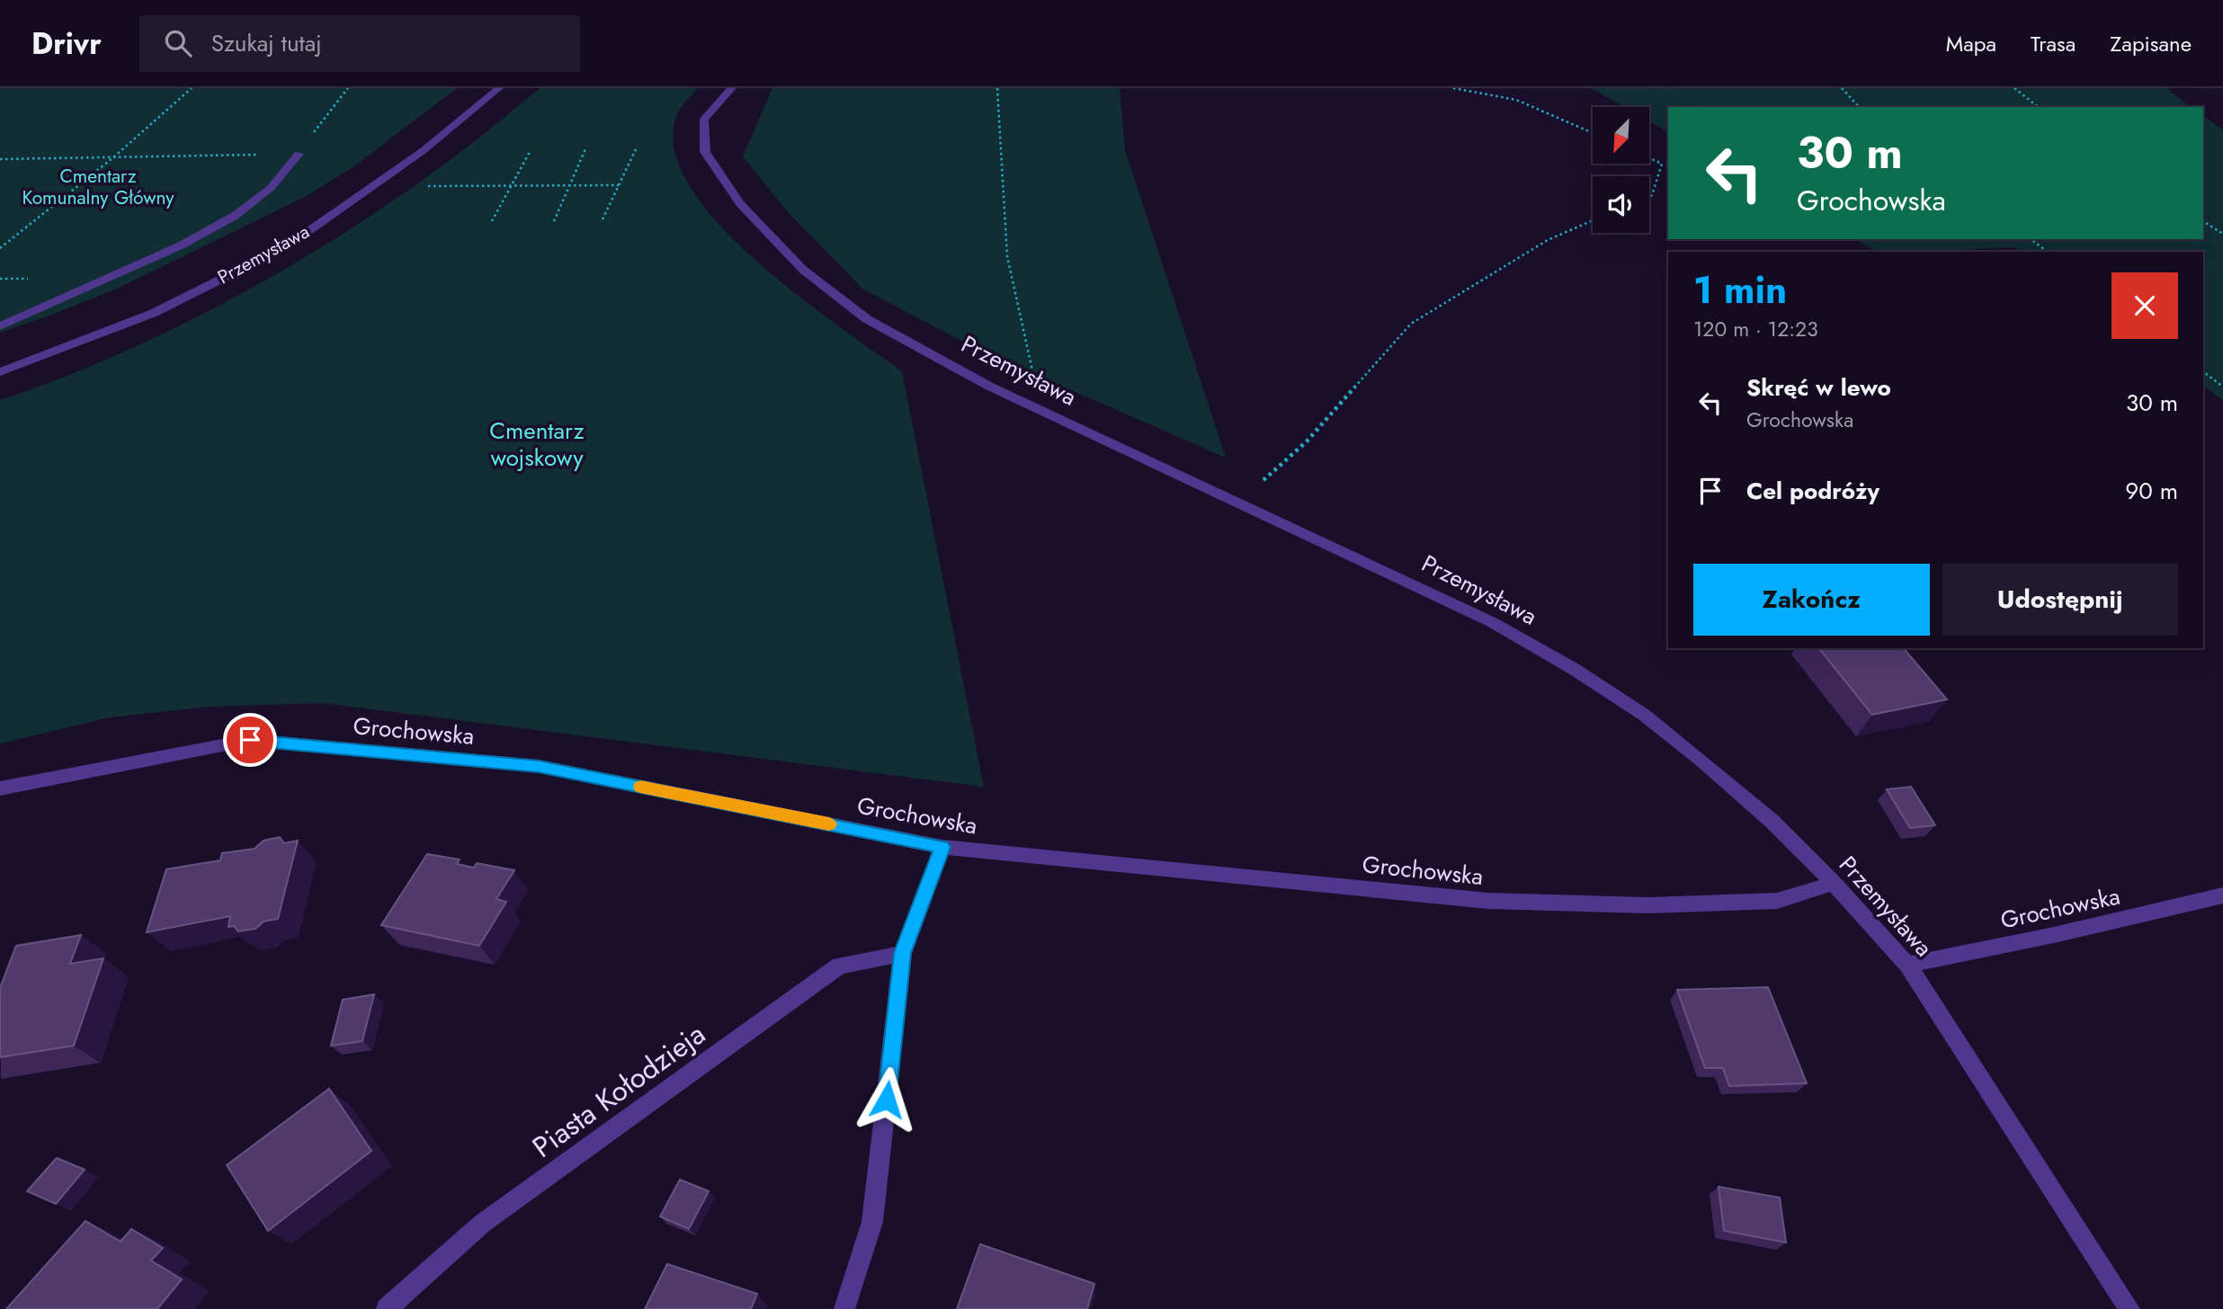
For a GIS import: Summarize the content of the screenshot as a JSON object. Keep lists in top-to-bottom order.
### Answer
{
  "streets": {
    "street": ["Przemysława", "Grochowska", "Piasta Kołodzieja"]
  },
  "crossings": [
    ["Przemysława", "Grochowska"]
  ],
  "parks": ["Cmentarz Komunalny Główny", "Cmentarz wojskowy"],
  "north": "bottom left",
  "page": {
    "header": "Drivr",
    "search": "Szukaj tutaj",
    "nav": ["Mapa", "Trasa", "Zapisane"],
    "turn": ["30 m", "Grochowska"],
    "heading": ["1 min", "120 m · 12:23"],
    "list": [
      {
        "name": "Skręć w lewo",
        "note": "Grochowska",
        "value": "30 m"
      },
      {
        "name": "Cel podróży",
        "value": "90 m"
      }
    ],
    "buttons": ["Zakończ", "Udostępnij"]
  }
}
